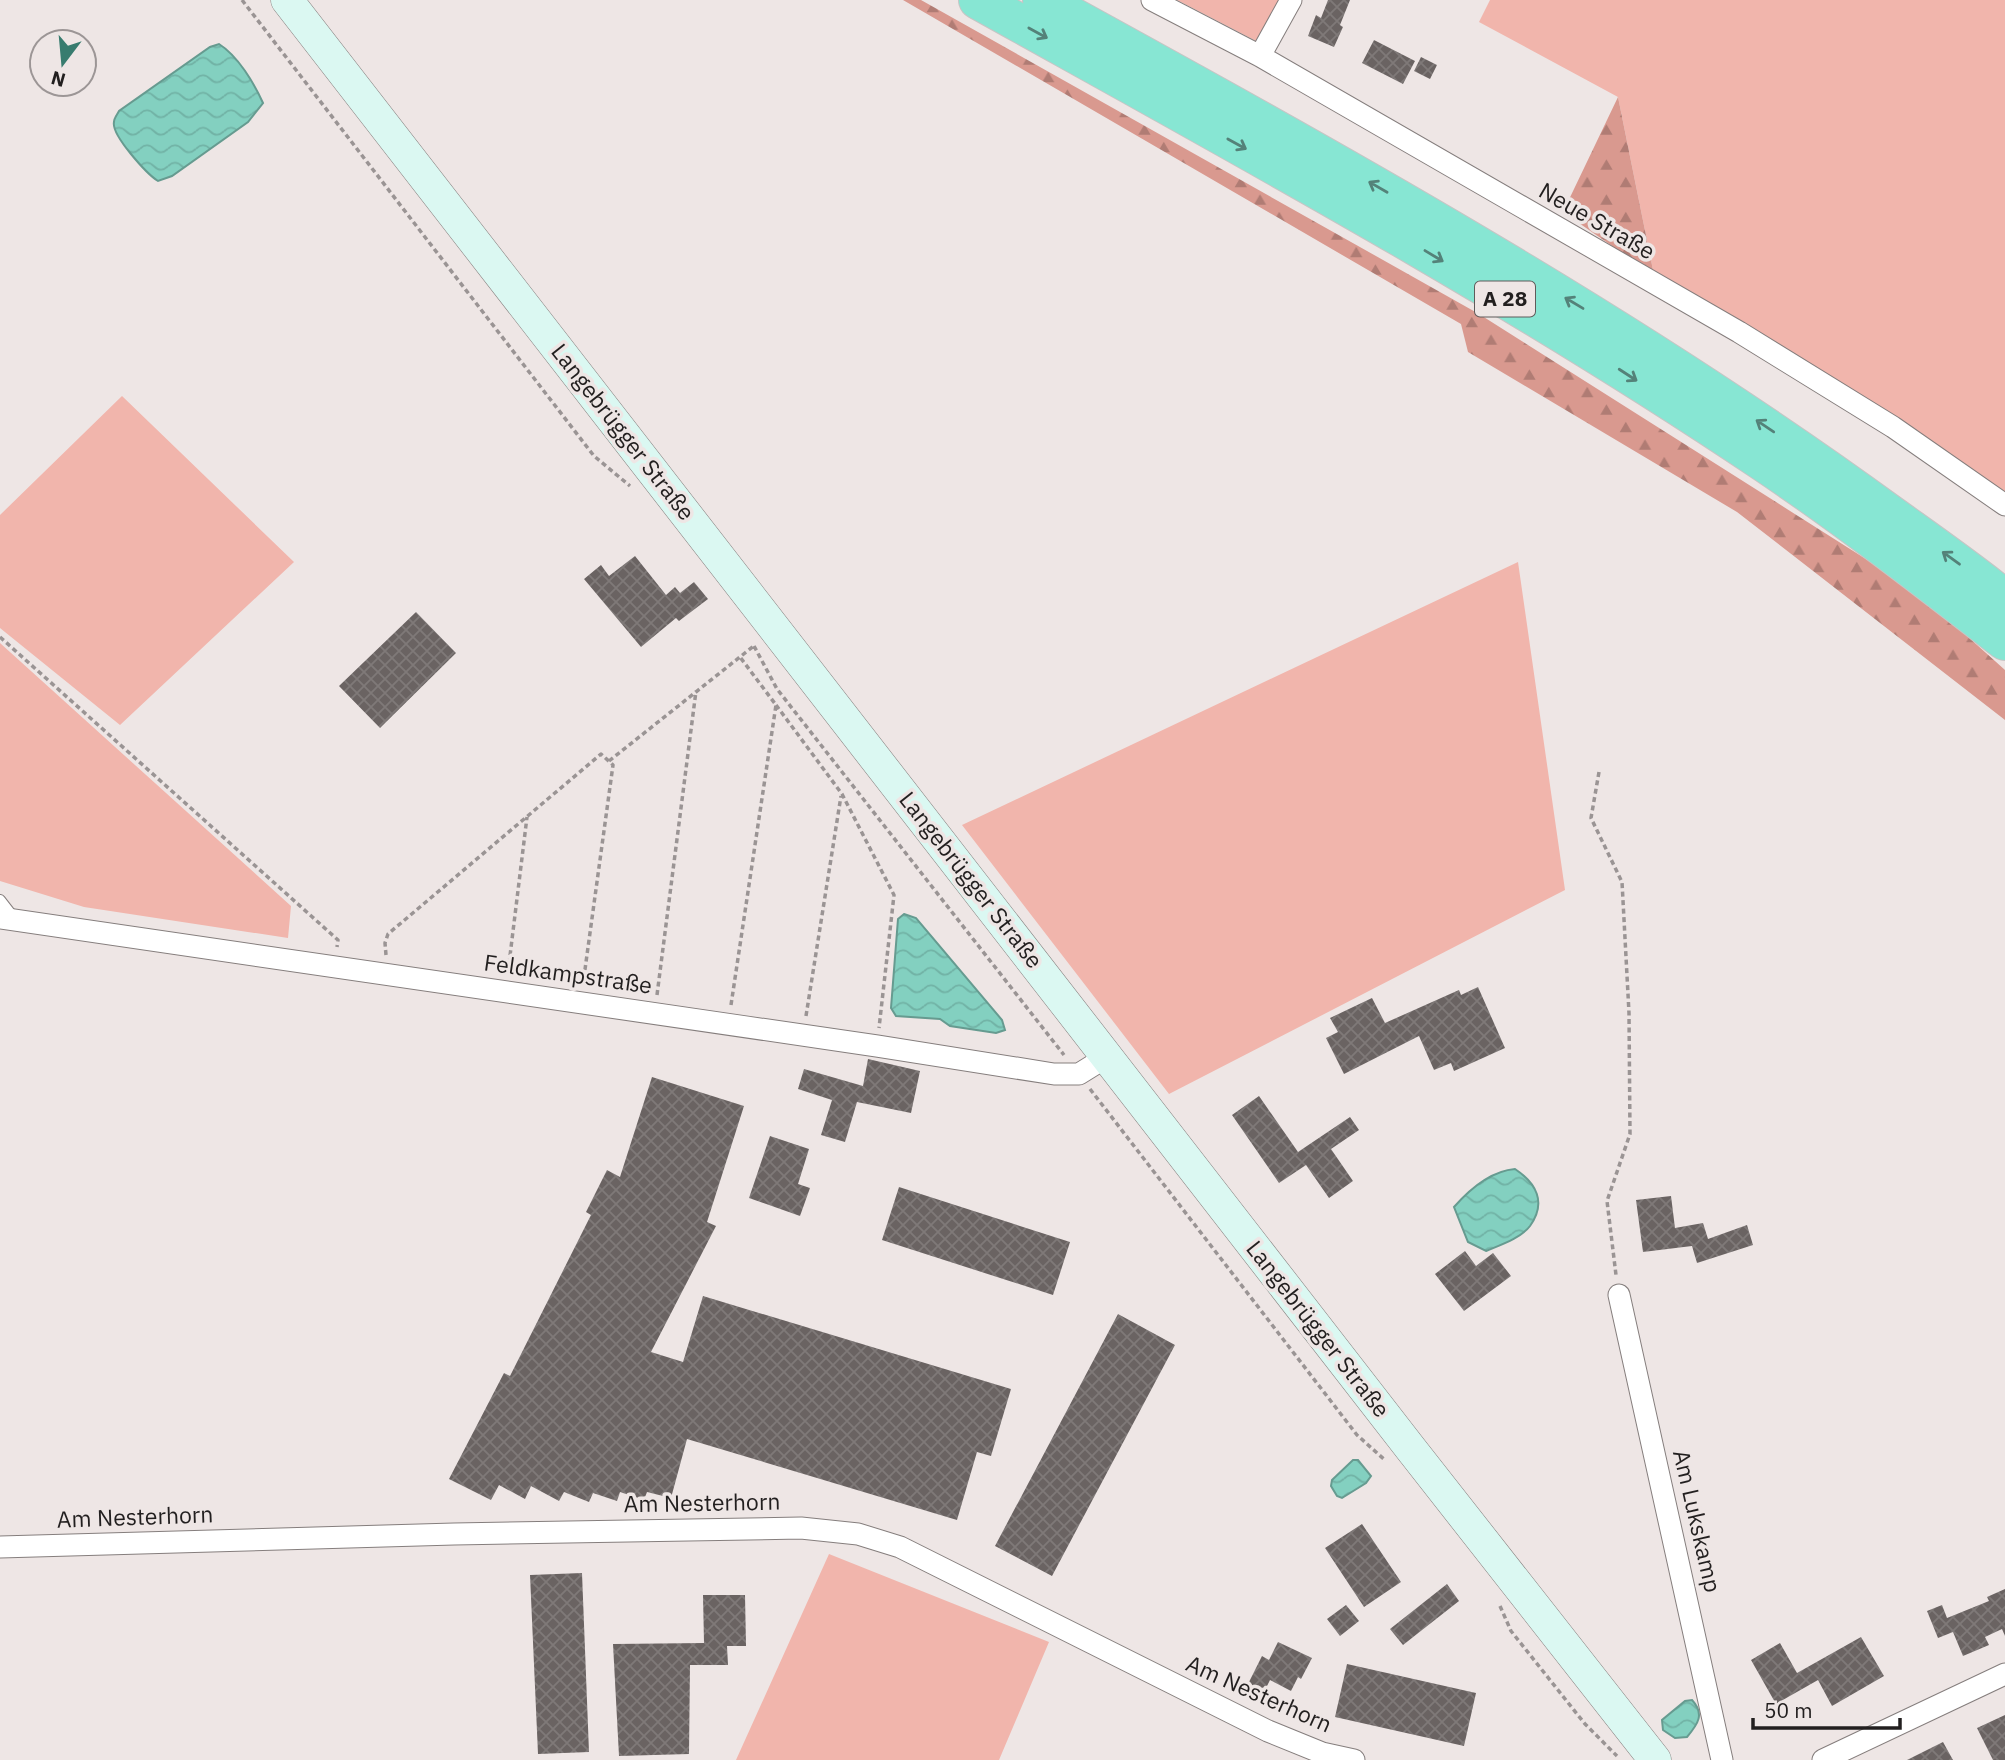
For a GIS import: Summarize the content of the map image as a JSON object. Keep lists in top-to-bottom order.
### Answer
{
  "streets": {
    "highway": ["A 28"],
    "street": [
      "Neue Straße",
      "Langebrügger Straße",
      "Feldkampstraße",
      "Am Nesterhorn",
      "Am Lukskamp"
    ]
  },
  "scale_bar": "50 m",
  "north": "bottom"
}
